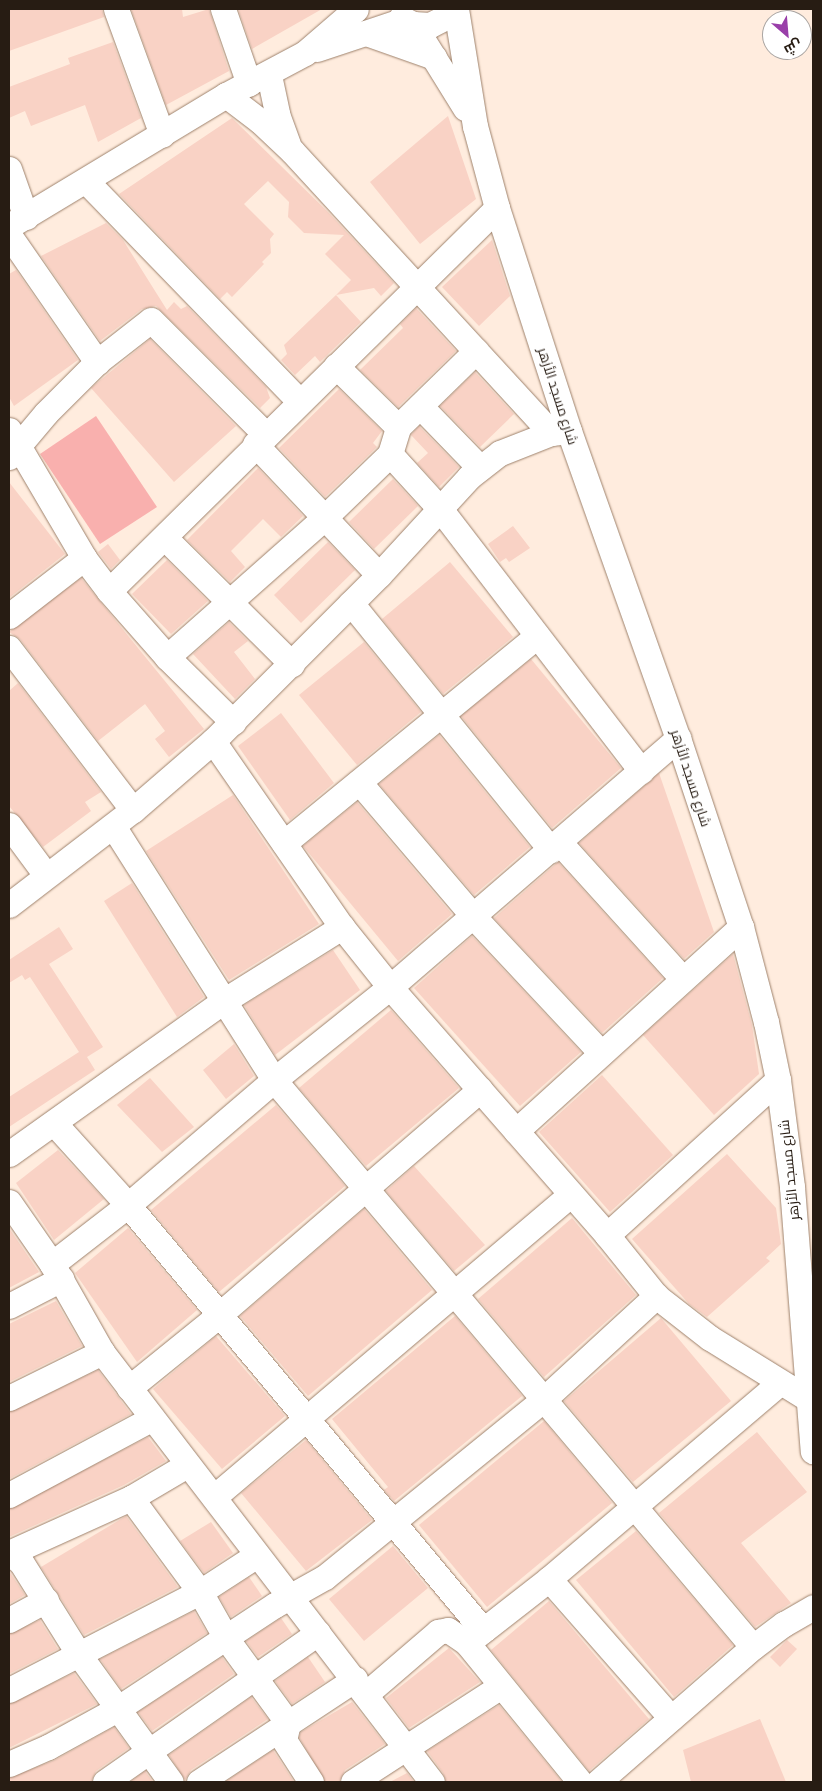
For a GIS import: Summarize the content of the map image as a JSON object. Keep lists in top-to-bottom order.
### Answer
{
  "streets": {
    "street": ["شارع مسجد الأزهر"]
  },
  "north": "bottom right"
}
